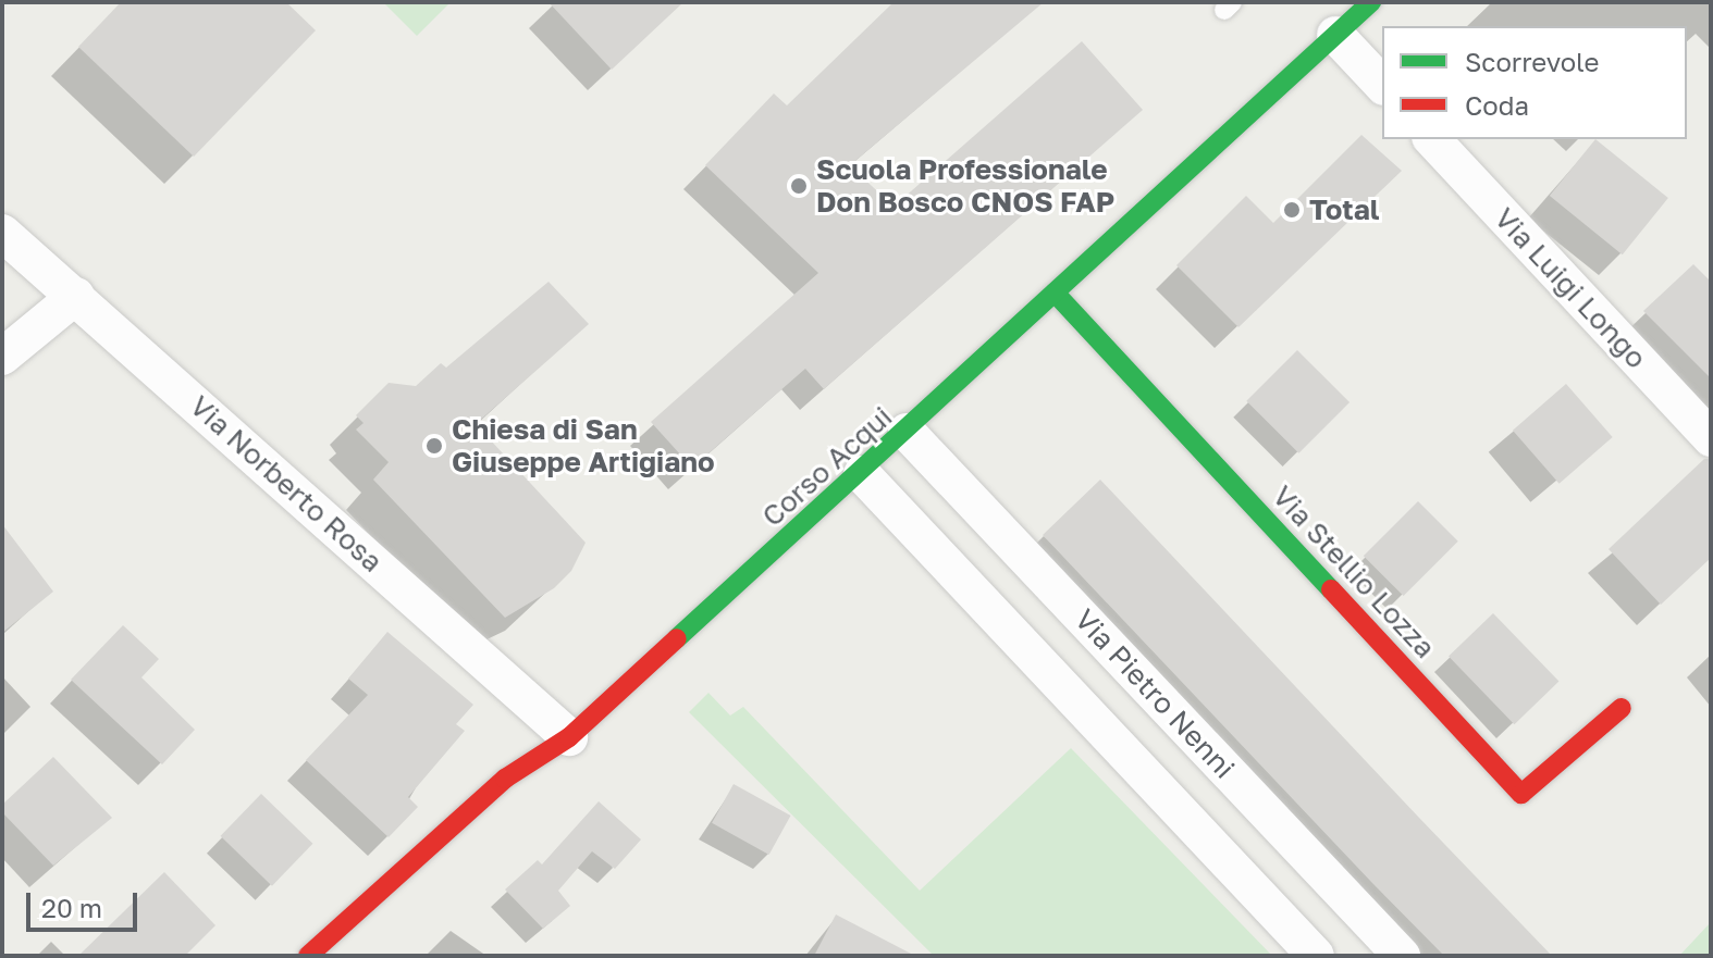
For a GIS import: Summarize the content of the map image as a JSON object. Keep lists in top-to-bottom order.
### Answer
{
  "streets": {
    "street": [
      "Via Luigi Longo",
      "Corso Acqui",
      "Via Norberto Rosa",
      "Via Stellio Lozza",
      "Via Pietro Nenni"
    ]
  },
  "crossings": [
    ["Corso Acqui", "Via Norberto Rosa"],
    ["Corso Acqui", "Via Stellio Lozza"],
    ["Corso Acqui", "Via Pietro Nenni"]
  ],
  "places": ["Scuola Professionale Don Bosco CNOS FAP", "Total", "Chiesa di San Giuseppe Artigiano"],
  "legend": ["Scorrevole", "Coda"],
  "scale_bar": "20 m"
}
